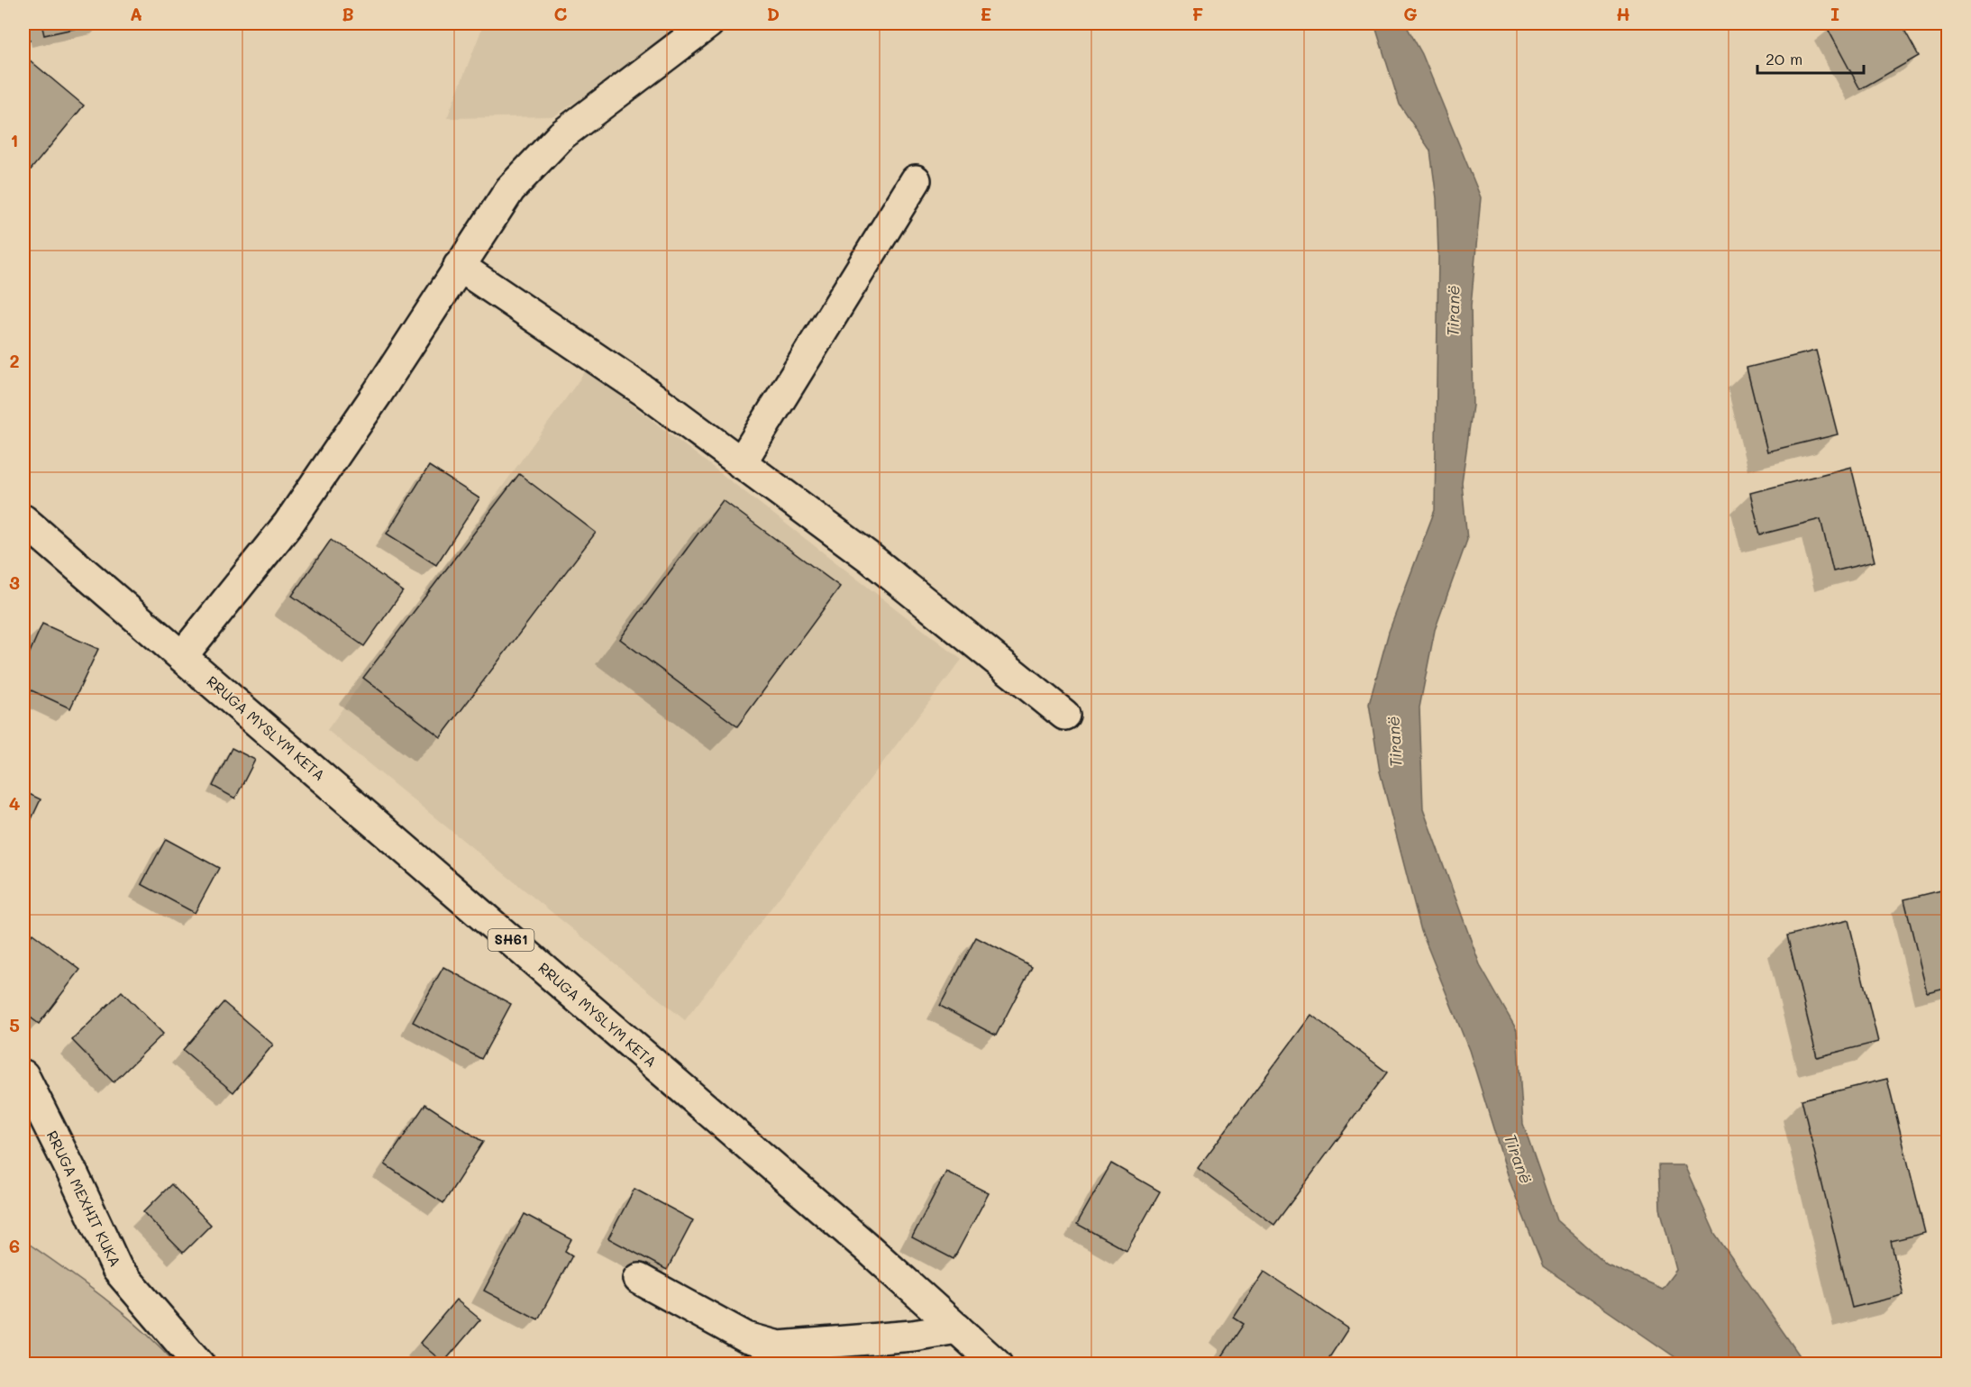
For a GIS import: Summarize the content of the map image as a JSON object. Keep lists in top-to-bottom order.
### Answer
{
  "streets": {
    "street": ["RRUGA MYSLYM KETA", "SH61", "RRUGA MEXHIT KUKA"]
  },
  "water": ["Tiranë"],
  "scale_bar": "20 m",
  "grid": {
    "columns": [
      "A",
      "B",
      "C",
      "D",
      "E",
      "F",
      "G",
      "H",
      "I"
    ],
    "rows": [
      "1",
      "2",
      "3",
      "4",
      "5",
      "6"
    ]
  }
}
